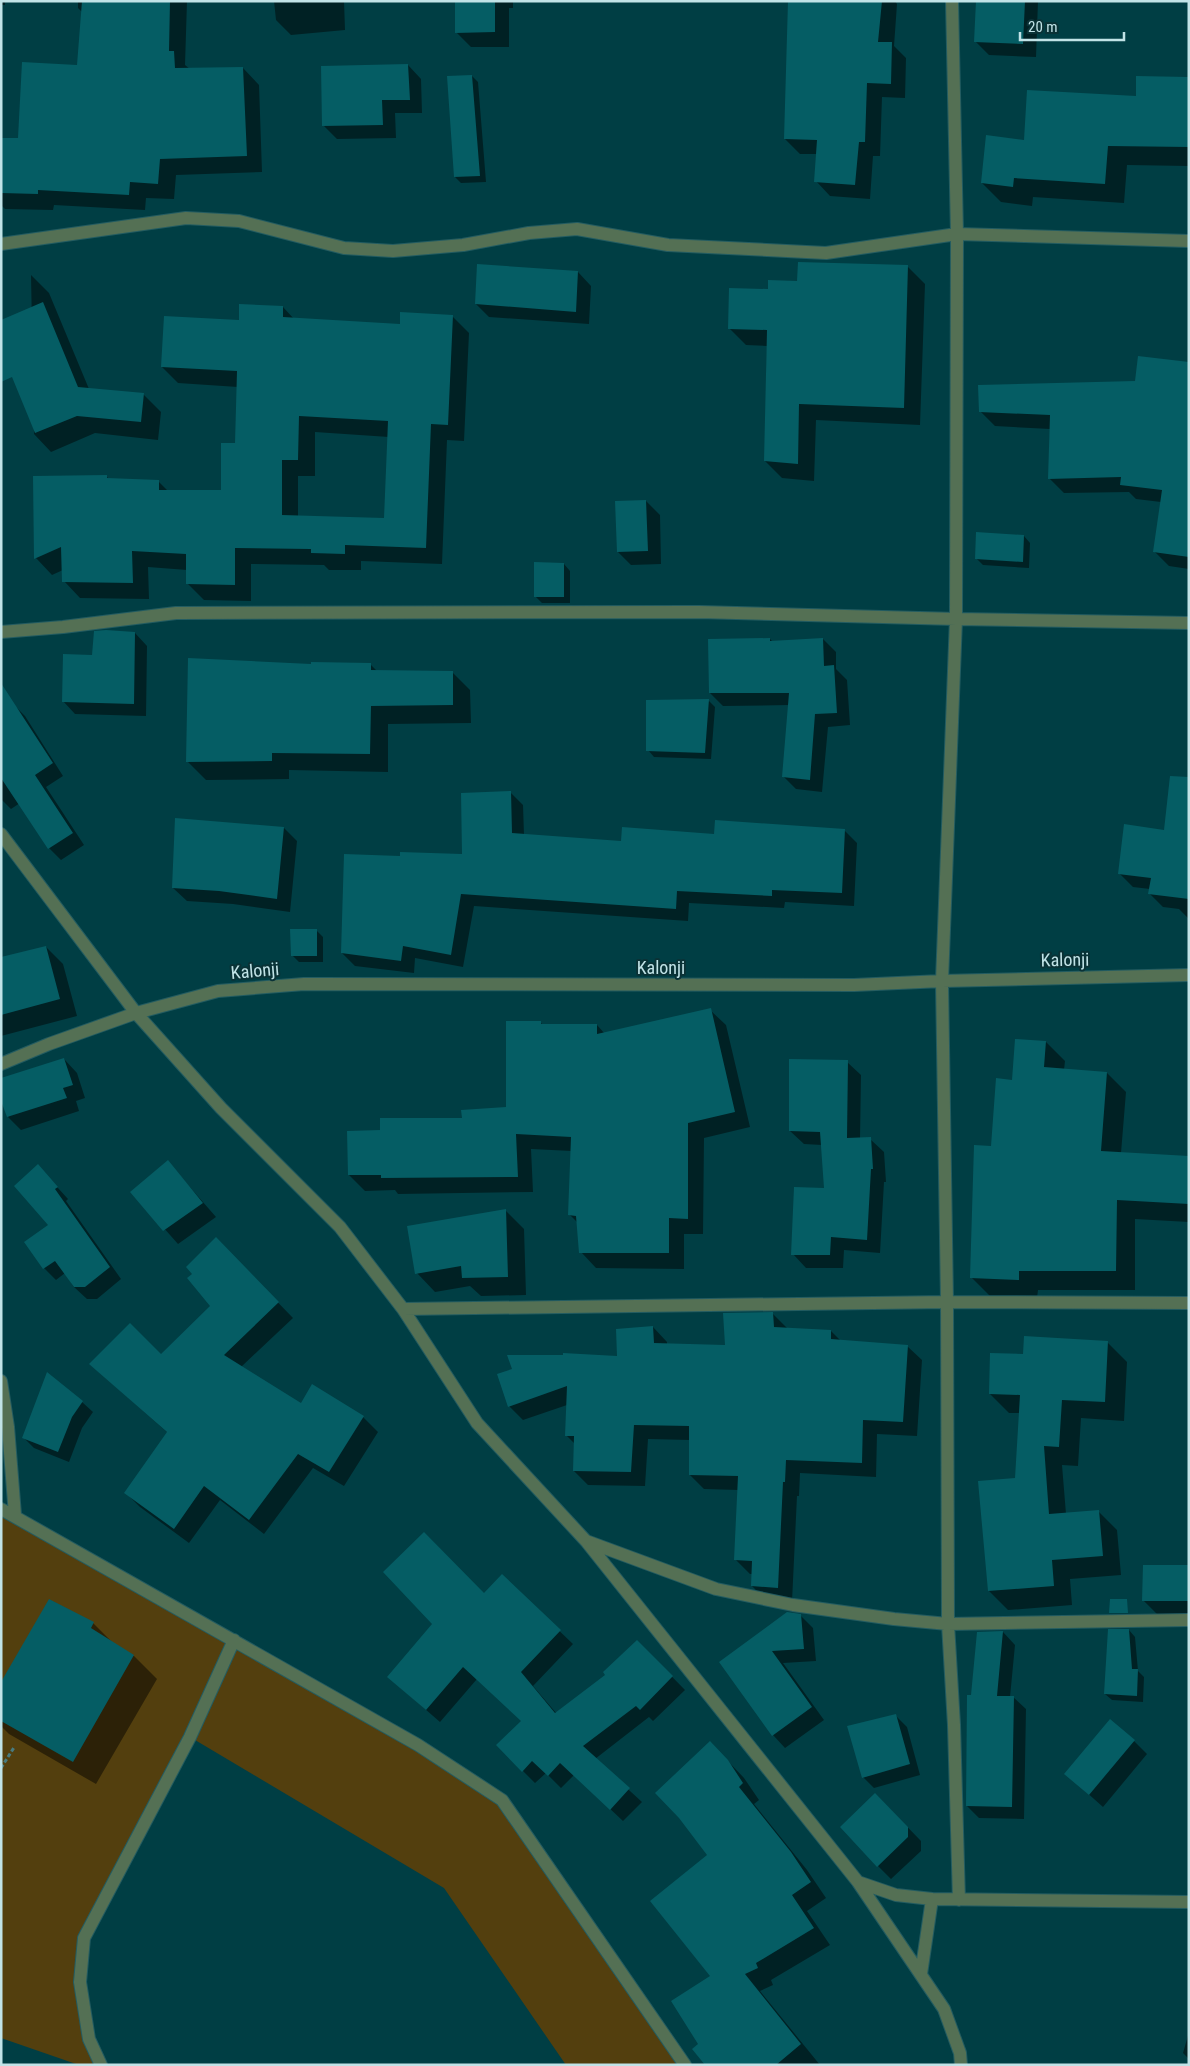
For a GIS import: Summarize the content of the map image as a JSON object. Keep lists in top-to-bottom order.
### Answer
{
  "streets": {
    "street": ["Kalonji"]
  },
  "scale_bar": "20 m"
}
